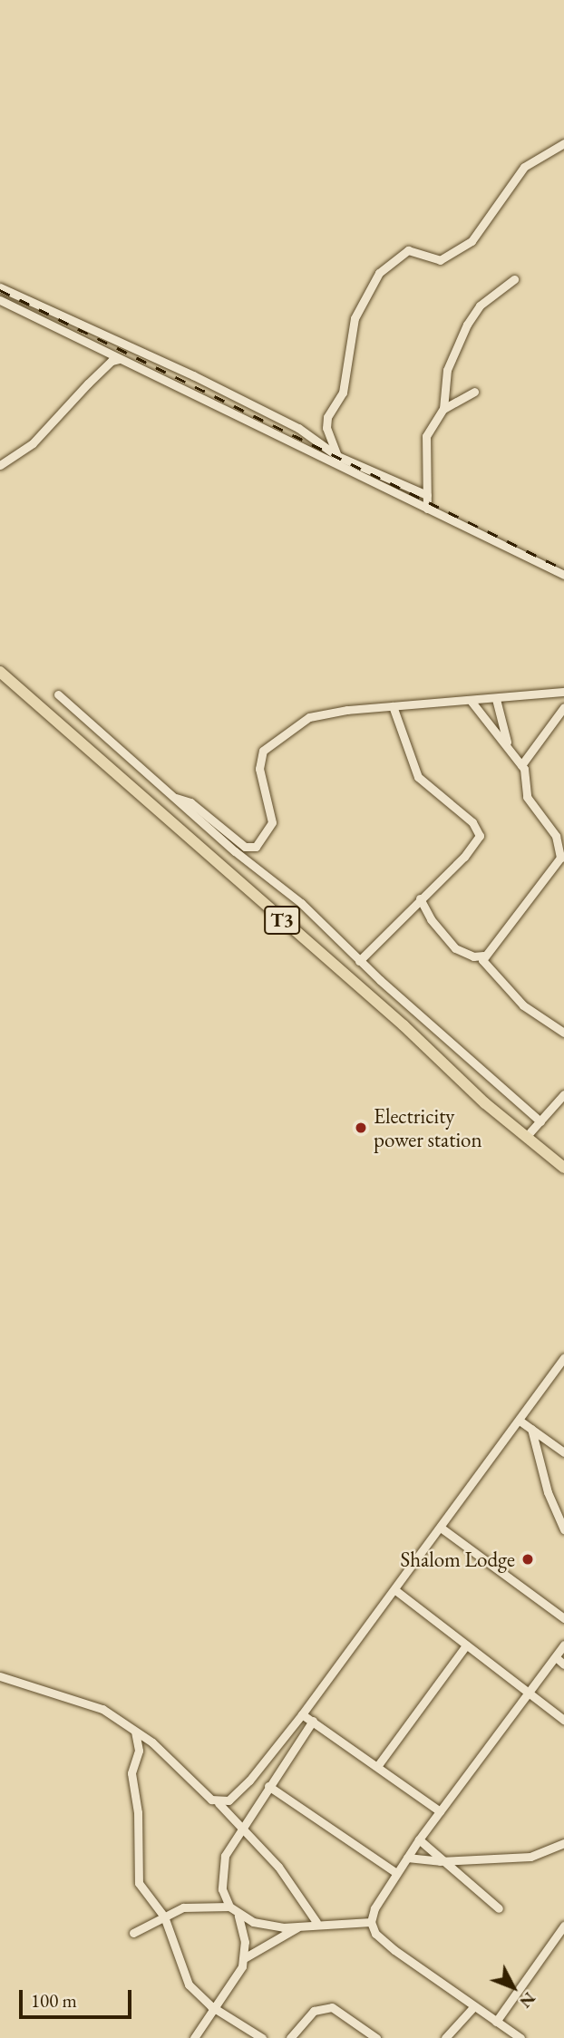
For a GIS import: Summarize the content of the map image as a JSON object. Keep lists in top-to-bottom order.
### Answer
{
  "streets": {
    "highway": ["T3"]
  },
  "places": ["Electricity power station", "Shalom Lodge"],
  "scale_bar": "100 m",
  "north": "bottom right"
}
